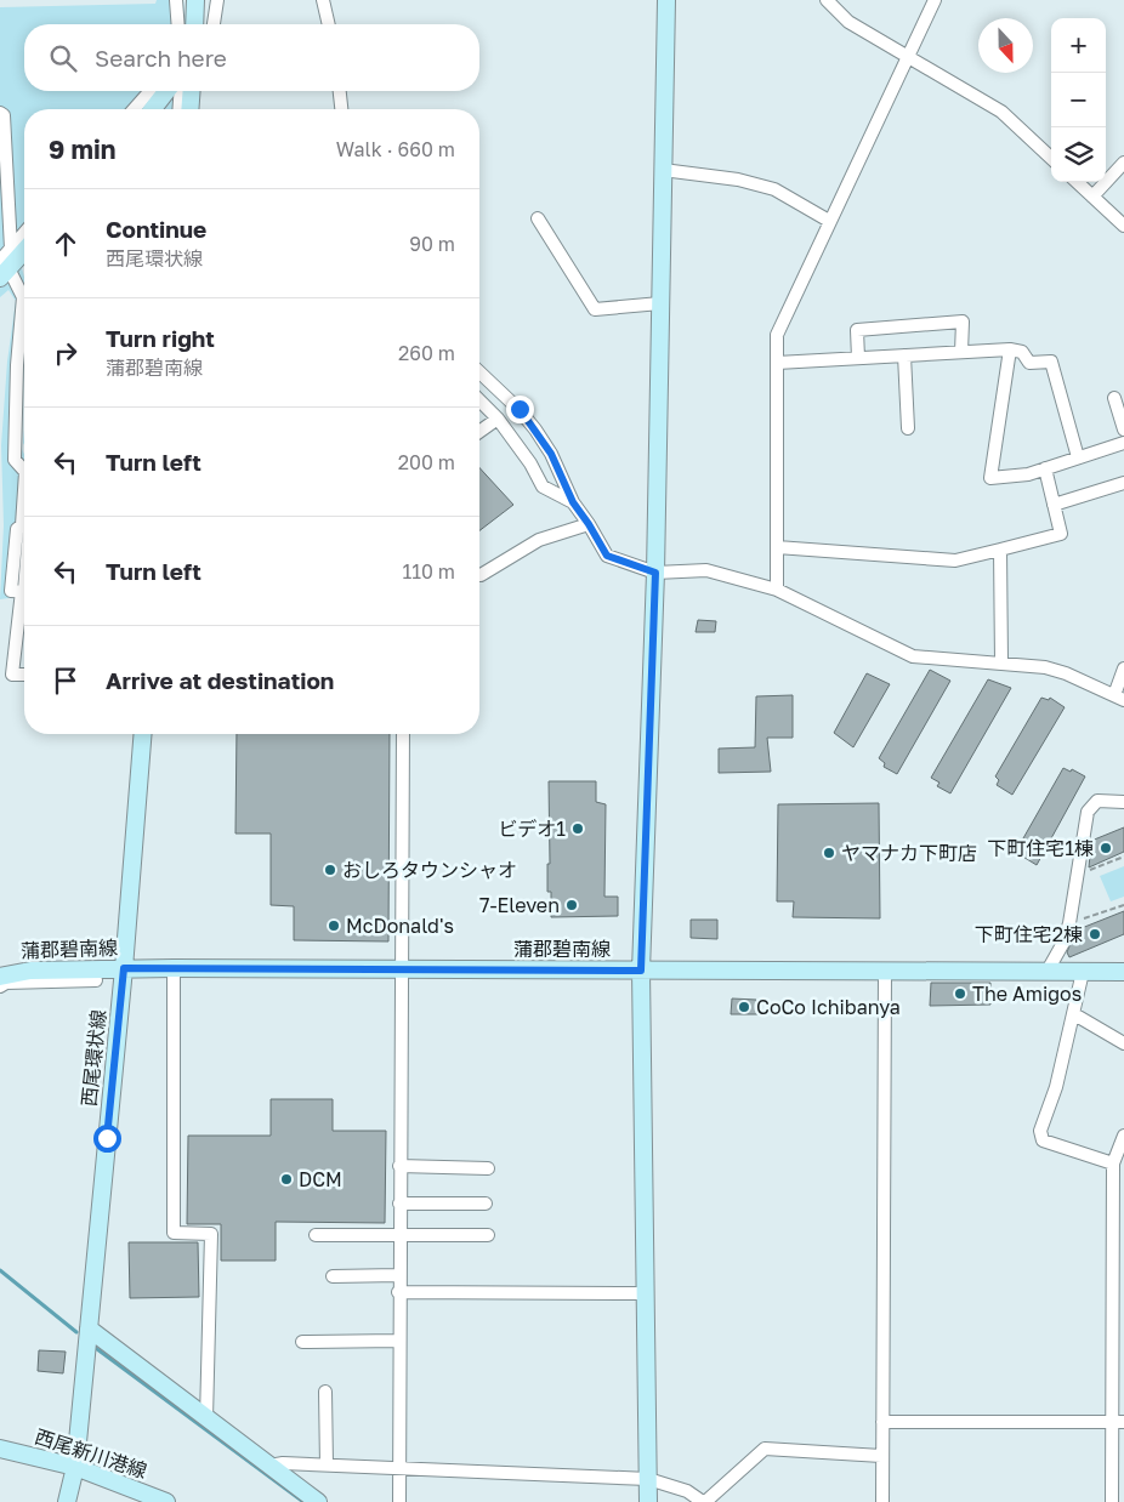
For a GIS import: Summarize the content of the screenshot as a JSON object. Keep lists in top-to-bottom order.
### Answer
{
  "streets": {
    "main road": ["蒲郡碧南線", "西尾環状線", "西尾新川港線"]
  },
  "crossings": [
    ["蒲郡碧南線", "西尾環状線"],
    ["西尾環状線", "西尾新川港線"]
  ],
  "places": [
    "ビデオ1",
    "下町住宅1棟",
    "ヤマナカ下町店",
    "おしろタウンシャオ",
    "7-Eleven",
    "McDonald's",
    "下町住宅2棟",
    "The Amigos",
    "CoCo Ichibanya",
    "DCM"
  ],
  "north": "bottom",
  "page": {
    "map_buttons": ["+", "−"],
    "search": "Search here",
    "heading": ["9 min", "Walk · 660 m"],
    "list": [
      ["Continue", "西尾環状線", "90 m"],
      ["Turn right", "蒲郡碧南線", "260 m"],
      ["Turn left", "200 m"],
      ["Turn left", "110 m"],
      "Arrive at destination"
    ]
  }
}
